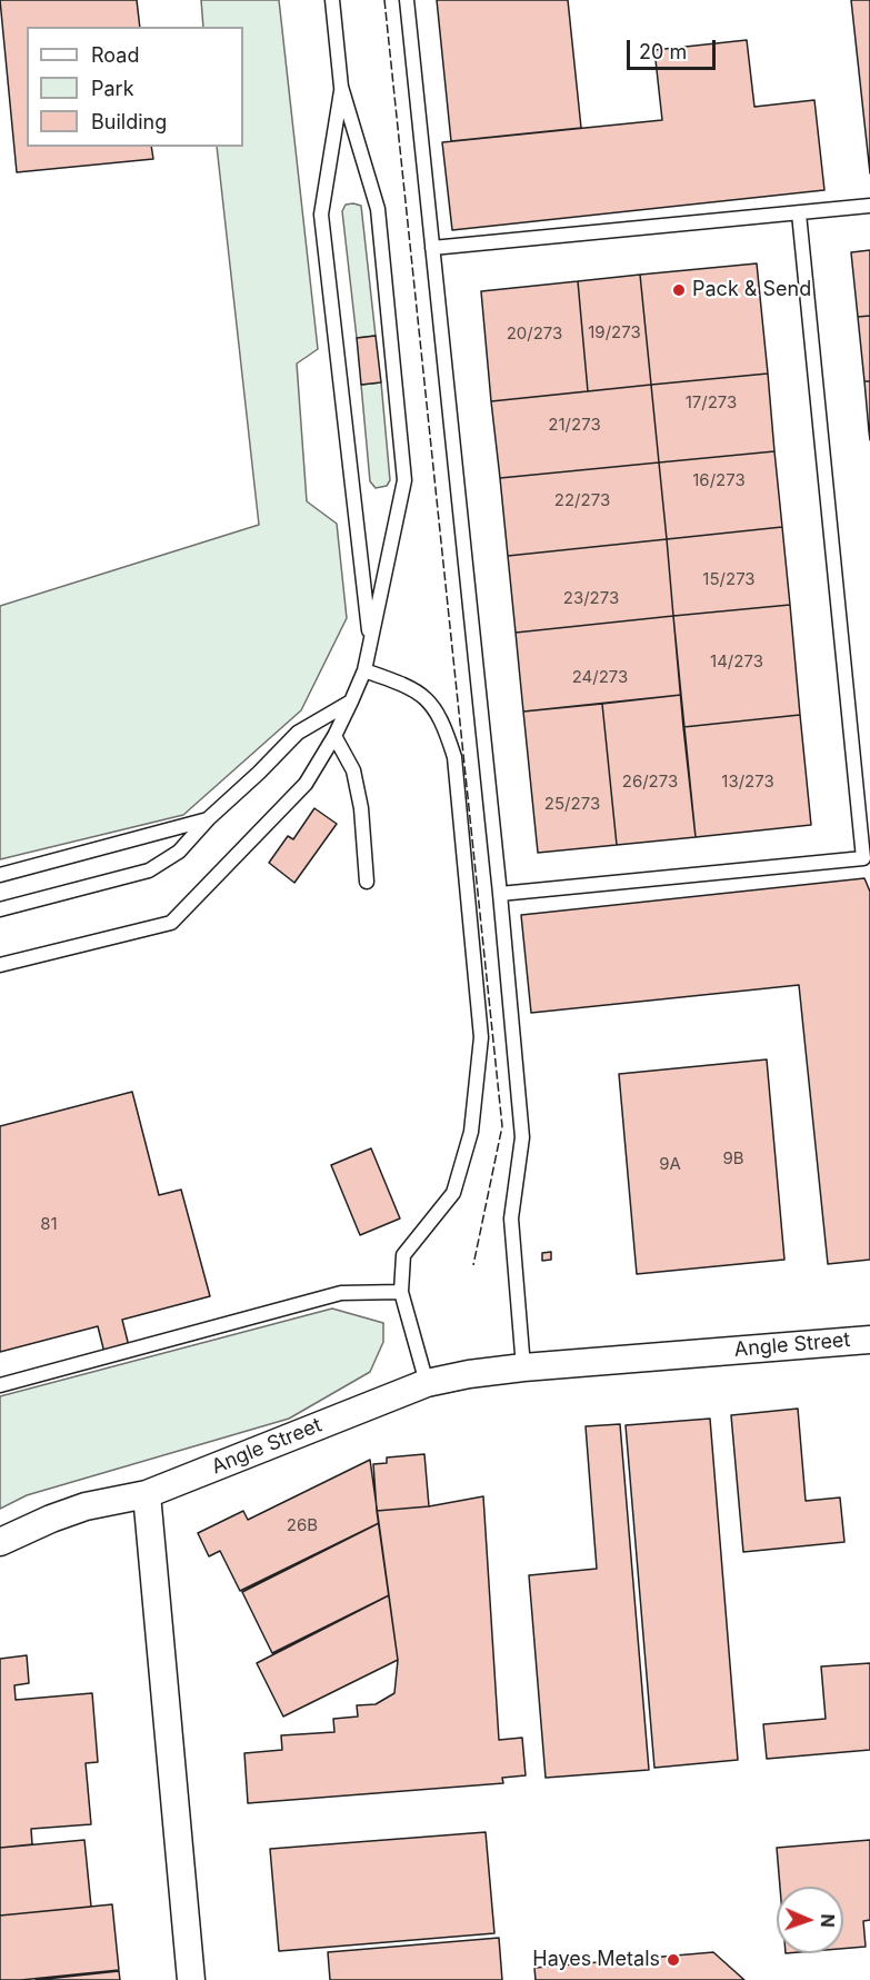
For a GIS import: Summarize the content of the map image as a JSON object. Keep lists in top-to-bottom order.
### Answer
{
  "streets": {
    "street": ["Angle Street"]
  },
  "places": ["Pack & Send", "Hayes Metals"],
  "house_numbers": [
    "19/273",
    "20/273",
    "17/273",
    "21/273",
    "16/273",
    "22/273",
    "15/273",
    "23/273",
    "14/273",
    "24/273",
    "26/273",
    "13/273",
    "25/273",
    "9B",
    "9A",
    "81",
    "26B"
  ],
  "legend": ["Road", "Park", "Building"],
  "scale_bar": "20 m",
  "north": "right"
}
